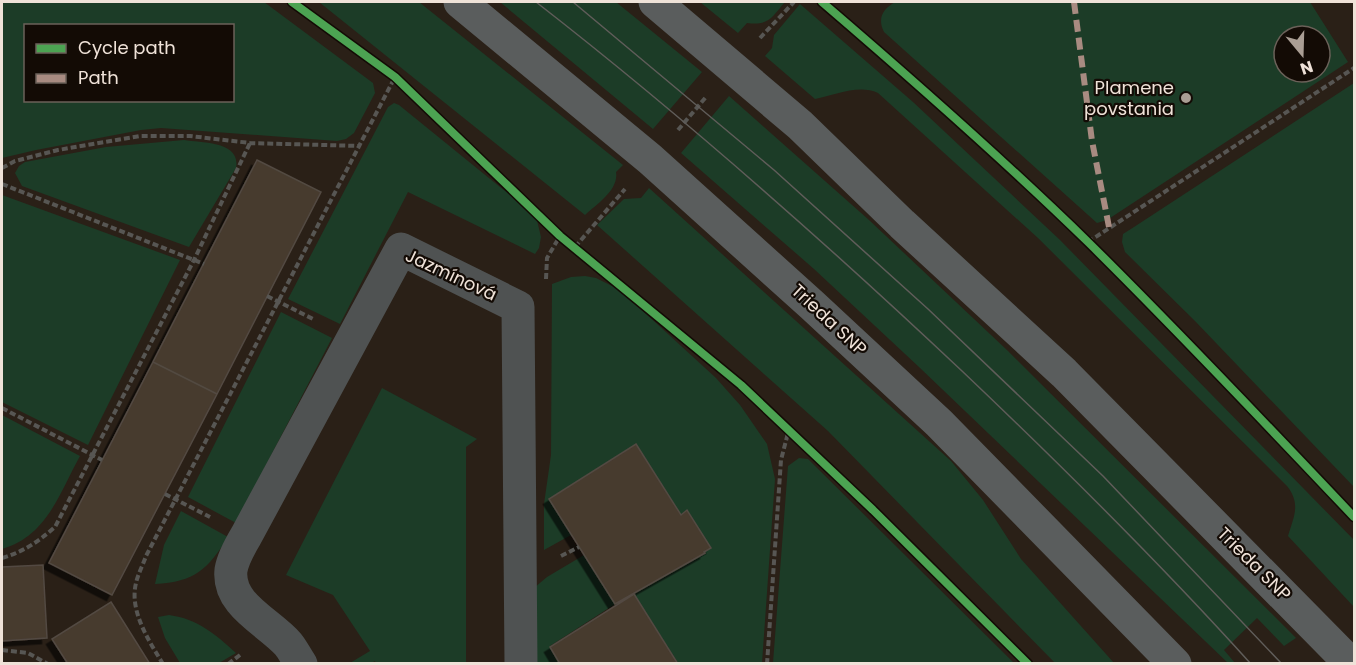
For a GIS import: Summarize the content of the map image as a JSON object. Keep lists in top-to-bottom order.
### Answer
{
  "streets": {
    "street": ["Jazmínová", "Trieda SNP"]
  },
  "places": ["Plamene povstania"],
  "legend": ["Cycle path", "Path"],
  "north": "bottom"
}
